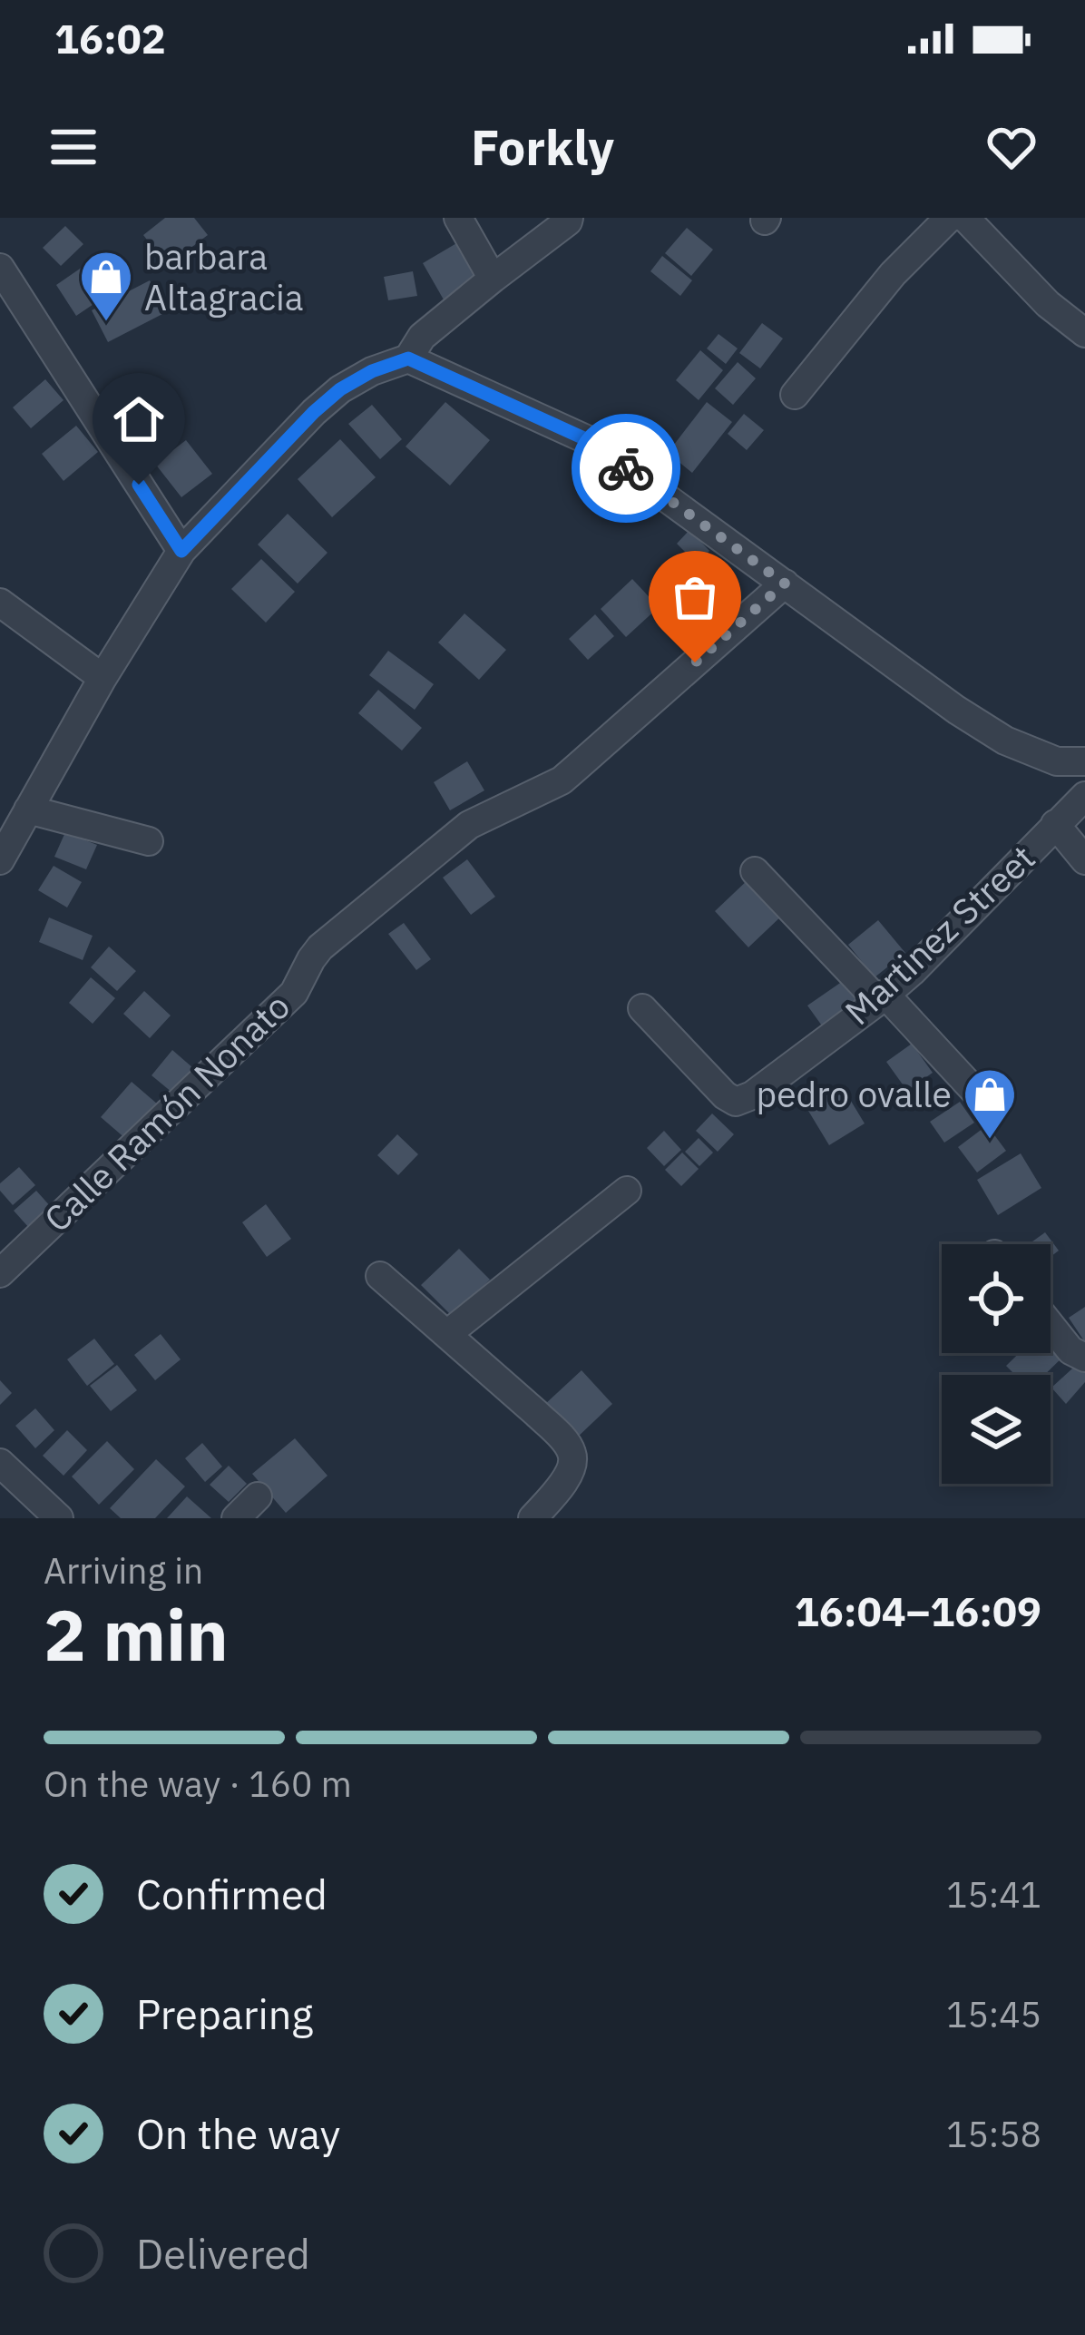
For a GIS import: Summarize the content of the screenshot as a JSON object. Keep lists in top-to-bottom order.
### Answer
{
  "streets": {
    "street": ["Martinez Street", "Calle Ramón Nonato"]
  },
  "places": {
    "shop": ["barbara Altagracia", "pedro ovalle"]
  },
  "page": {
    "status": "16:02",
    "header": "Forkly",
    "heading": ["2 min", "Arriving in", "16:04–16:09"],
    "bar": "On the way · 160 m",
    "list": [
      ["Confirmed", "15:41"],
      ["Preparing", "15:45"],
      ["On the way", "15:58"],
      "Delivered"
    ]
  }
}
